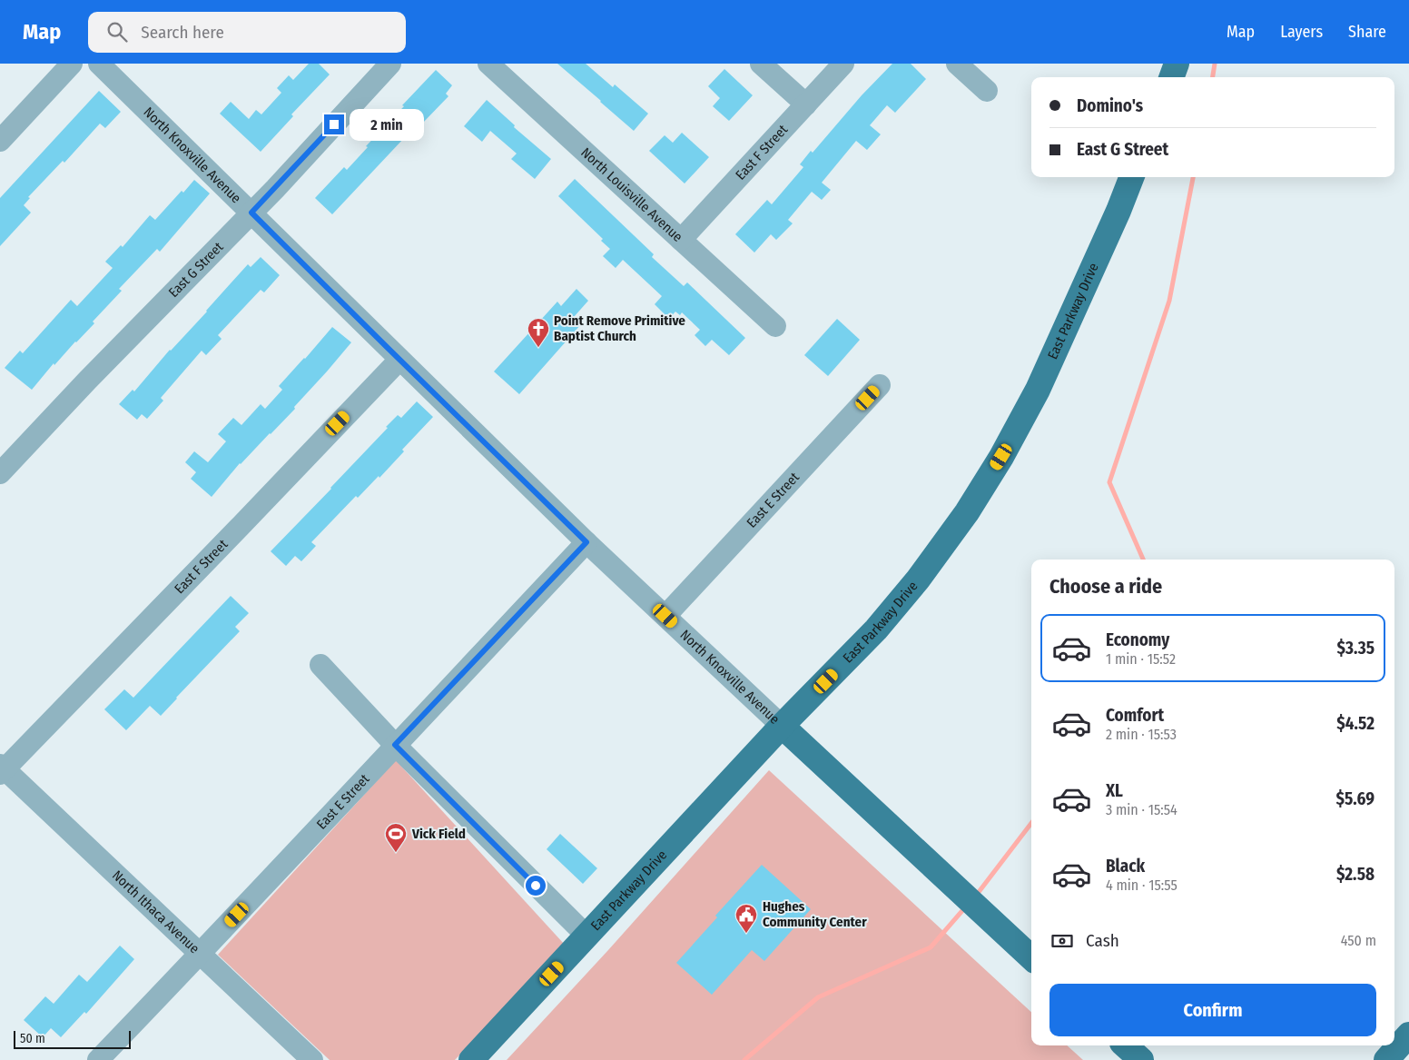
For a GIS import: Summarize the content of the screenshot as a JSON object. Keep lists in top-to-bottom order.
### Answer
{
  "streets": {
    "main road": ["North Knoxville Avenue", "East Parkway Drive"],
    "street": [
      "East F Street",
      "North Louisville Avenue",
      "East G Street",
      "East E Street",
      "North Ithaca Avenue"
    ]
  },
  "crossings": [
    ["East F Street", "North Knoxville Avenue"],
    ["East F Street", "North Louisville Avenue"],
    ["East F Street", "North Ithaca Avenue"],
    ["North Knoxville Avenue", "East G Street"],
    ["North Knoxville Avenue", "East Parkway Drive"],
    ["North Knoxville Avenue", "East E Street"],
    ["East E Street", "North Ithaca Avenue"]
  ],
  "places": {
    "church": ["Point Remove Primitive Baptist Church"],
    "sports": ["Vick Field"],
    "public building": ["Hughes Community Center"]
  },
  "scale_bar": "50 m",
  "page": {
    "header": "Map",
    "search": "Search here",
    "nav": ["Map", "Layers", "Share"],
    "banner": ["Domino's", "East G Street"],
    "bubble": "2 min",
    "heading": "Choose a ride",
    "list": [
      {
        "name": "Economy",
        "note": "1 min · 15:52",
        "value": "$3.35"
      },
      {
        "name": "Comfort",
        "note": "2 min · 15:53",
        "value": "$4.52"
      },
      {
        "name": "XL",
        "note": "3 min · 15:54",
        "value": "$5.69"
      },
      {
        "name": "Black",
        "note": "4 min · 15:55",
        "value": "$2.58"
      }
    ],
    "pay": ["Cash", "450 m"],
    "buttons": "Confirm",
    "scale": "50 m"
  }
}
